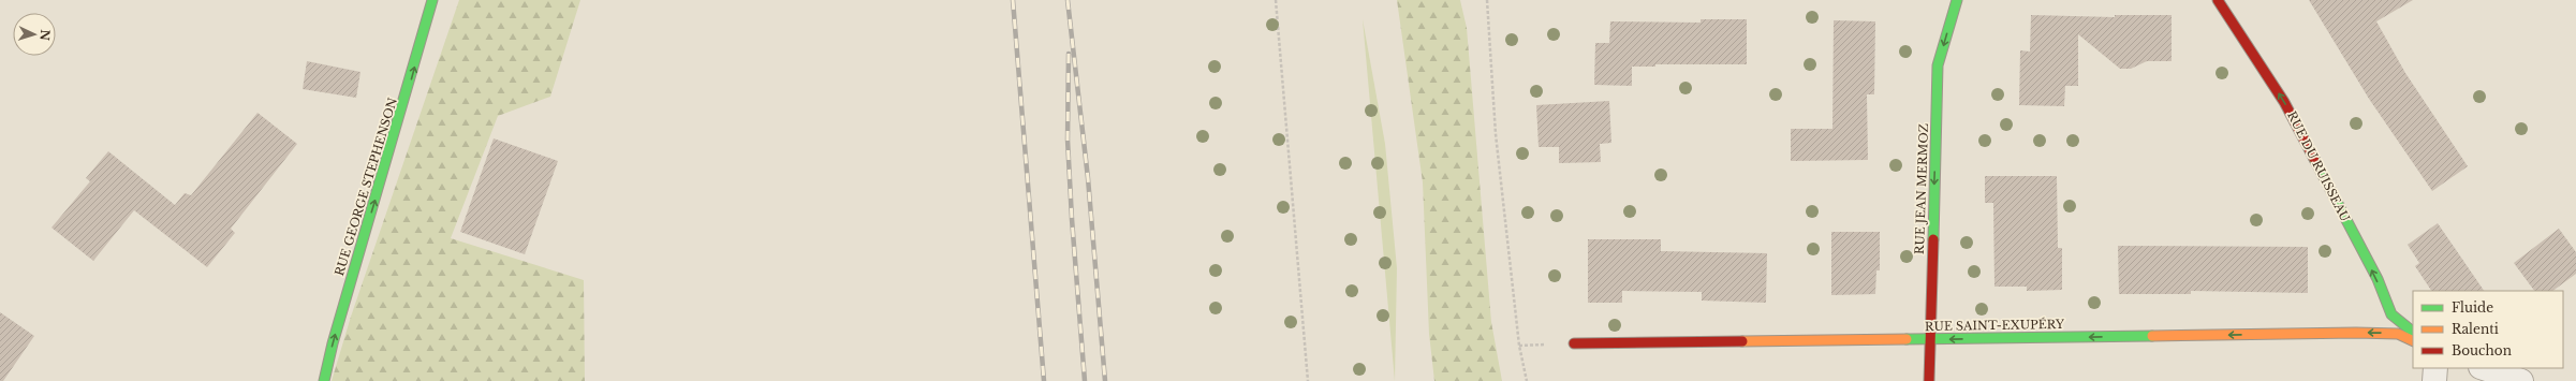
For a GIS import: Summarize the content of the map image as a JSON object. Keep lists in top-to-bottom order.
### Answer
{
  "streets": {
    "street": [
      "RUE DU RUISSEAU",
      "RUE GEORGE STEPHENSON",
      "RUE JEAN MERMOZ",
      "RUE SAINT-EXUPÉRY"
    ]
  },
  "crossings": [
    ["RUE JEAN MERMOZ", "RUE SAINT-EXUPÉRY"]
  ],
  "one_way": [
    "RUE DU RUISSEAU",
    "RUE GEORGE STEPHENSON",
    "RUE JEAN MERMOZ",
    "RUE SAINT-EXUPÉRY"
  ],
  "legend": ["Fluide", "Ralenti", "Bouchon"],
  "north": "right"
}
